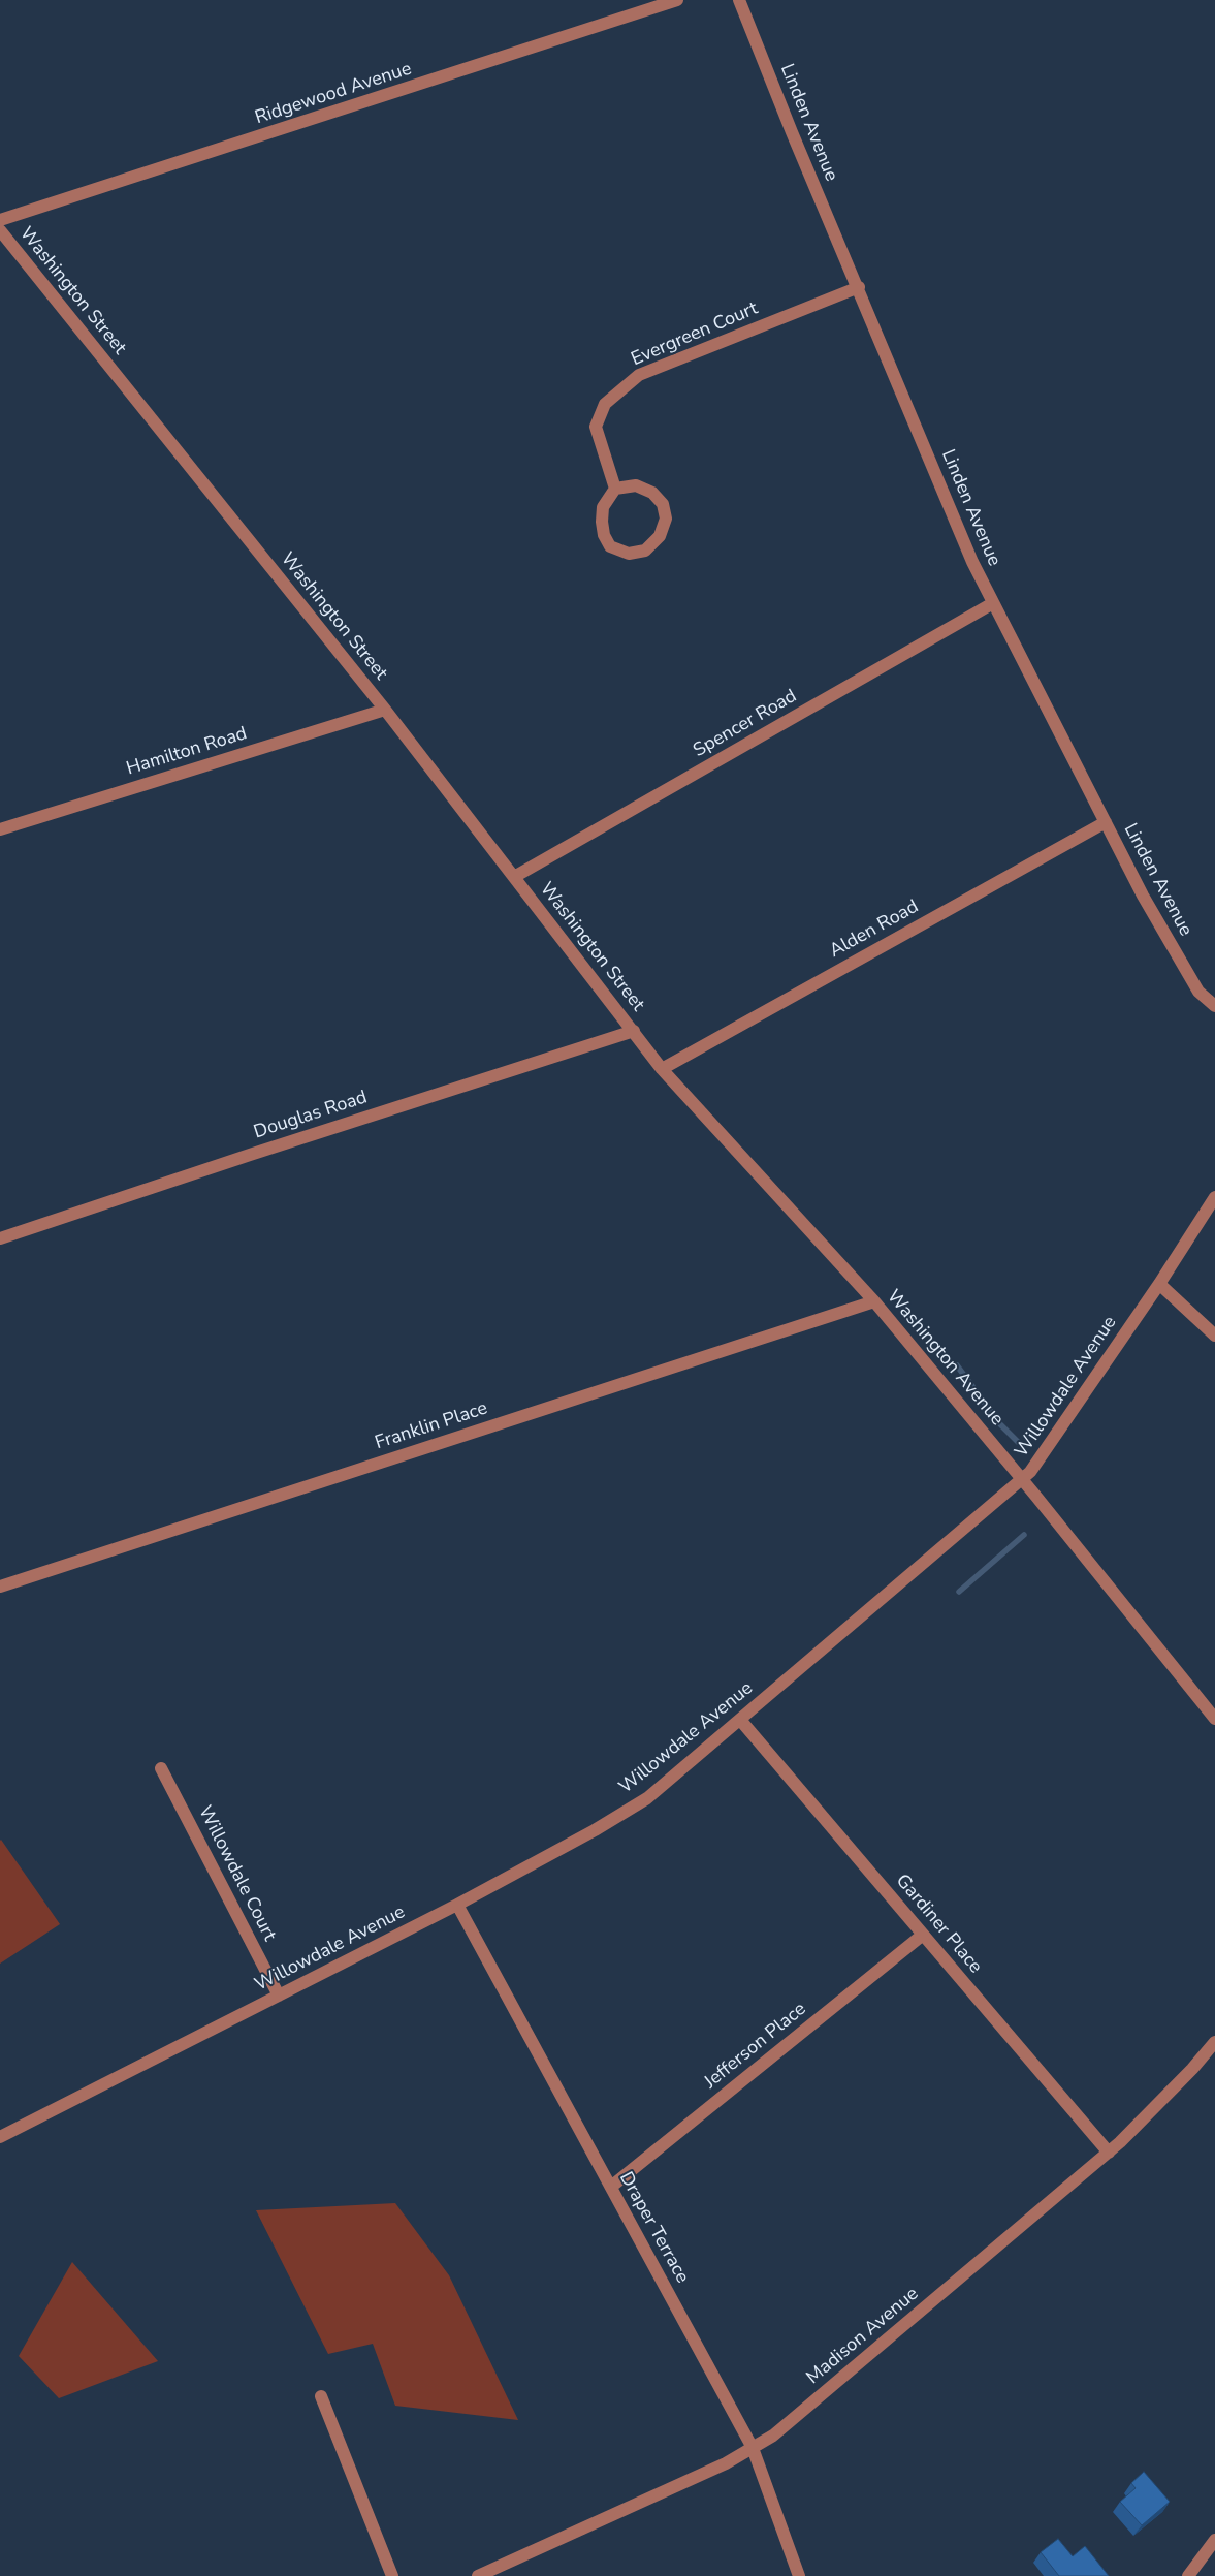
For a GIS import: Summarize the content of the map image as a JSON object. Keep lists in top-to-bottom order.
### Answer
{
  "streets": {
    "street": [
      "Ridgewood Avenue",
      "Linden Avenue",
      "Washington Street",
      "Evergreen Court",
      "Spencer Road",
      "Hamilton Road",
      "Alden Road",
      "Douglas Road",
      "Washington Avenue",
      "Willowdale Avenue",
      "Franklin Place",
      "Willowdale Court",
      "Gardiner Place",
      "Jefferson Place",
      "Draper Terrace",
      "Madison Avenue"
    ]
  },
  "crossings": [
    ["Linden Avenue", "Evergreen Court"],
    ["Linden Avenue", "Spencer Road"],
    ["Linden Avenue", "Alden Road"],
    ["Washington Street", "Spencer Road"],
    ["Washington Street", "Hamilton Road"],
    ["Washington Street", "Douglas Road"],
    ["Washington Street", "Washington Avenue"],
    ["Alden Road", "Washington Avenue"],
    ["Douglas Road", "Washington Avenue"],
    ["Washington Avenue", "Willowdale Avenue"],
    ["Washington Avenue", "Franklin Place"],
    ["Willowdale Avenue", "Willowdale Court"],
    ["Willowdale Avenue", "Gardiner Place"],
    ["Willowdale Avenue", "Draper Terrace"],
    ["Gardiner Place", "Jefferson Place"],
    ["Gardiner Place", "Madison Avenue"],
    ["Jefferson Place", "Draper Terrace"],
    ["Draper Terrace", "Madison Avenue"]
  ]
}
